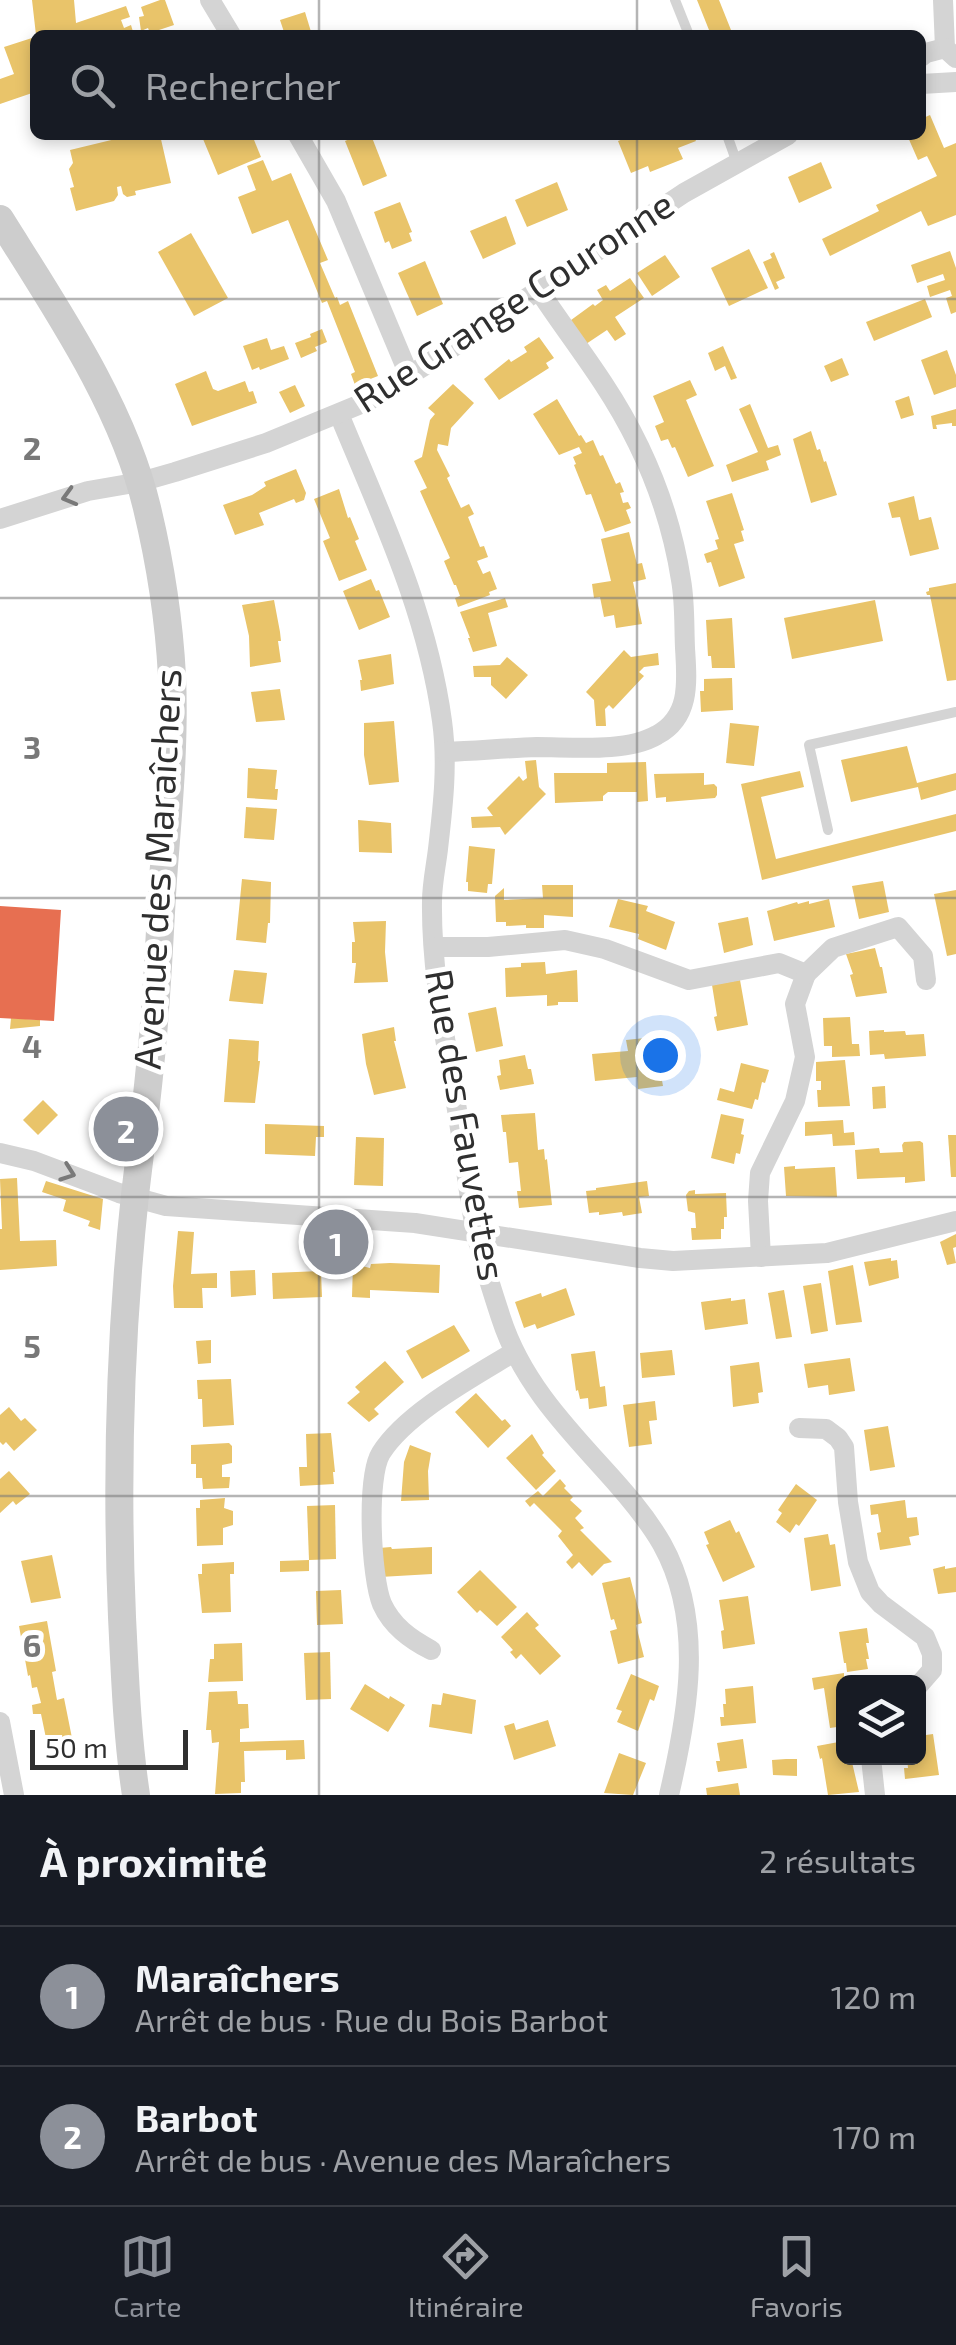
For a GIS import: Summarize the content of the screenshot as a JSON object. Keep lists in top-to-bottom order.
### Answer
{
  "streets": {
    "street": ["Rue Grange Couronne", "Avenue des Maraîchers", "Rue des Fauvettes"]
  },
  "crossings": [
    ["Rue Grange Couronne", "Avenue des Maraîchers"],
    ["Rue Grange Couronne", "Rue des Fauvettes"]
  ],
  "scale_bar": "50 m",
  "page": {
    "search": "Rechercher",
    "pins": ["2", "1"],
    "scale": "50 m",
    "heading": ["À proximité", "2 résultats"],
    "list": [
      {
        "mark": "1",
        "name": "Maraîchers",
        "note": "Arrêt de bus · Rue du Bois Barbot",
        "value": "120 m"
      },
      {
        "mark": "2",
        "name": "Barbot",
        "note": "Arrêt de bus · Avenue des Maraîchers",
        "value": "170 m"
      }
    ],
    "nav": ["Carte", "Itinéraire", "Favoris"]
  },
  "grid": {
    "rows": [
      "2",
      "3",
      "4",
      "5",
      "6"
    ]
  }
}
